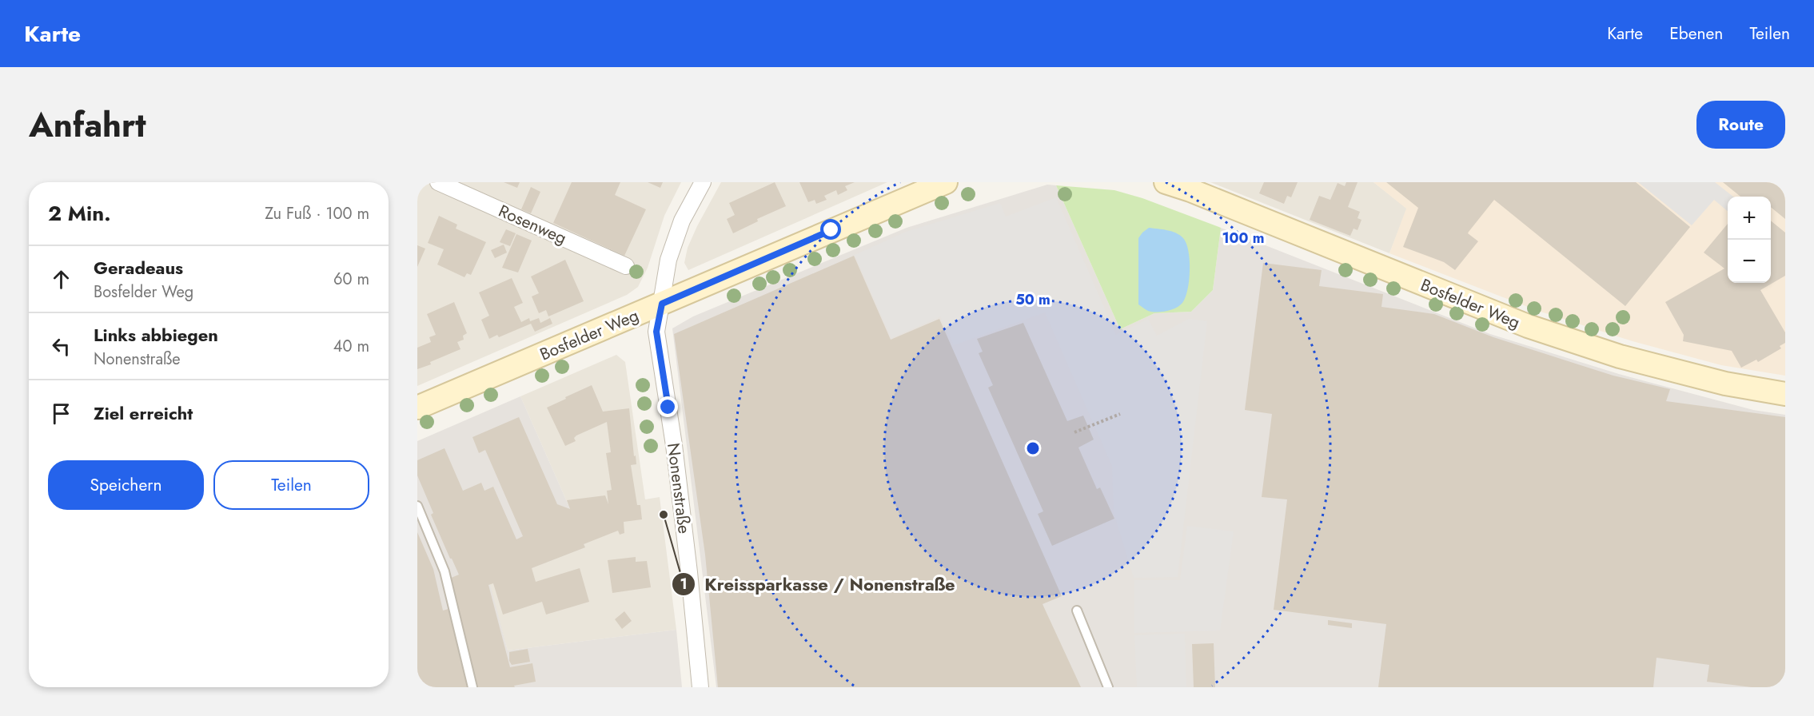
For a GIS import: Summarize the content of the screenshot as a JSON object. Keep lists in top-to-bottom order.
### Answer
{
  "streets": {
    "street": ["Rosenweg", "Bosfelder Weg", "Nonenstraße"]
  },
  "crossings": [
    ["Bosfelder Weg", "Nonenstraße"]
  ],
  "places": ["Kreissparkasse / Nonenstraße"],
  "page": {
    "header": "Karte",
    "nav": ["Karte", "Ebenen", "Teilen"],
    "title": "Anfahrt",
    "buttons": [
      "Route",
      ["Speichern", "Teilen"]
    ],
    "heading": ["2 Min.", "Zu Fuß · 100 m"],
    "map_buttons": ["+", "−"],
    "list": [
      ["Geradeaus", "Bosfelder Weg", "60 m"],
      ["Links abbiegen", "Nonenstraße", "40 m"],
      "Ziel erreicht"
    ]
  },
  "rings": ["100 m", "50 m"]
}
